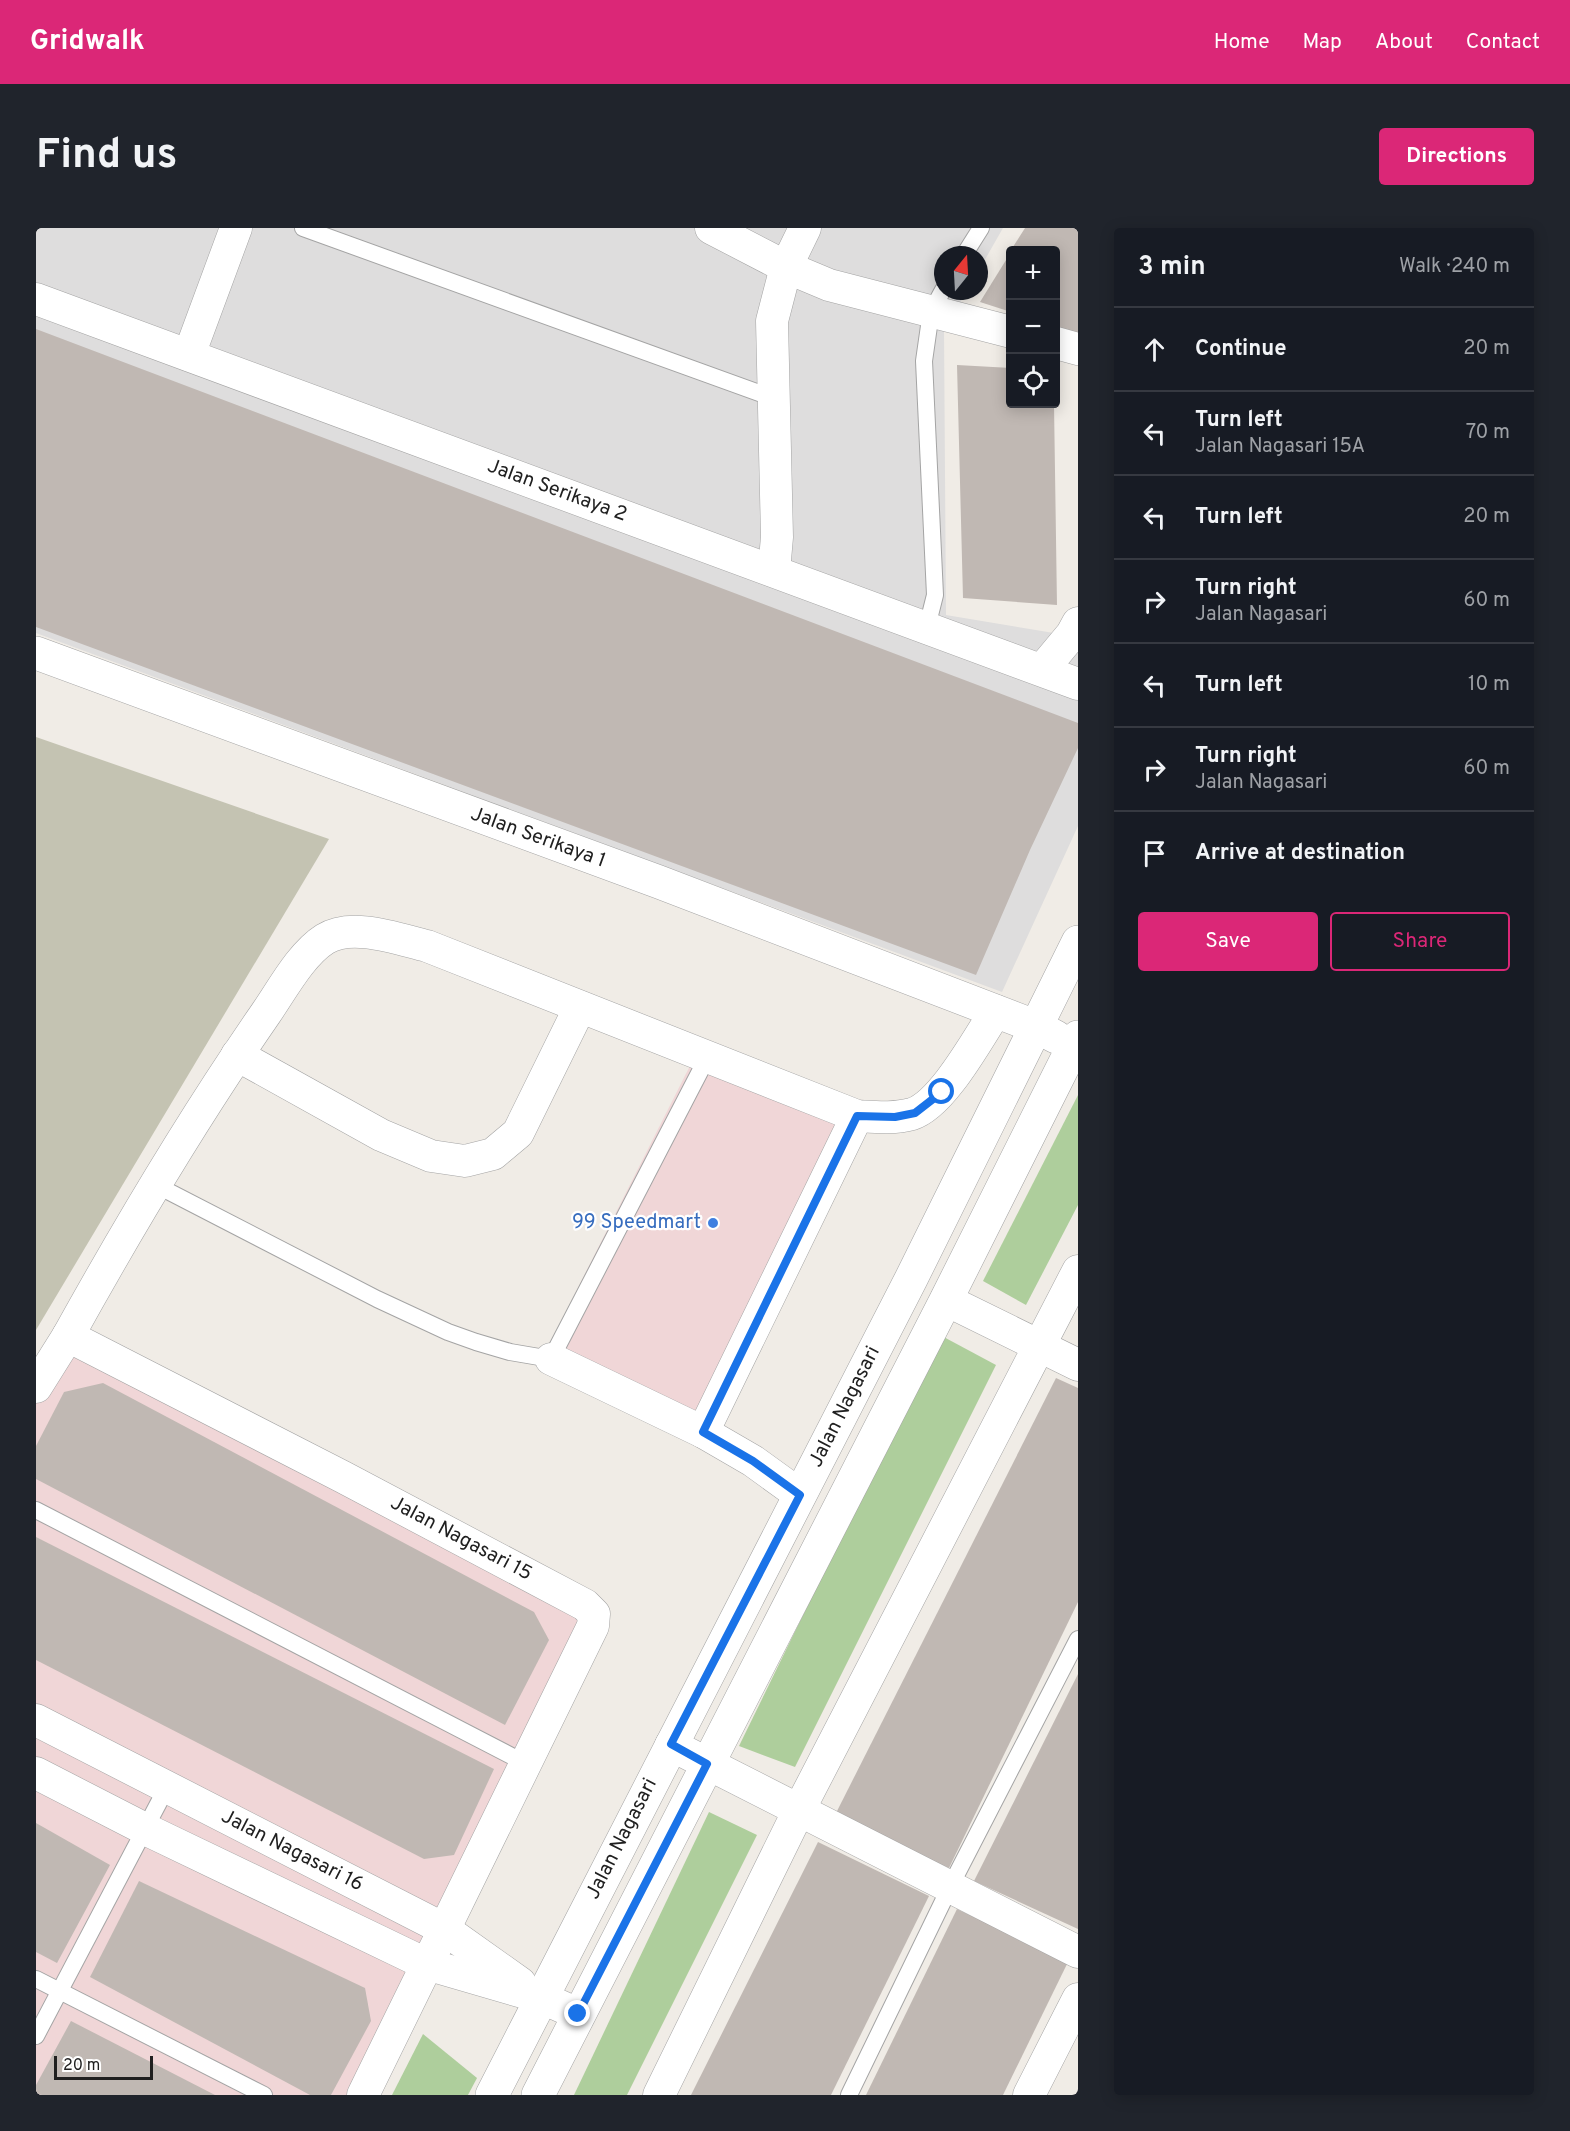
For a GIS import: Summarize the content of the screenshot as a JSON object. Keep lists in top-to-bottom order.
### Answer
{
  "streets": {
    "street": [
      "Jalan Serikaya 2",
      "Jalan Serikaya 1",
      "Jalan Nagasari",
      "Jalan Nagasari 15",
      "Jalan Nagasari 16"
    ]
  },
  "crossings": [
    ["Jalan Serikaya 1", "Jalan Nagasari"],
    ["Jalan Nagasari", "Jalan Nagasari 16"],
    ["Jalan Nagasari 15", "Jalan Nagasari 16"]
  ],
  "places": ["99 Speedmart"],
  "scale_bar": "20 m",
  "north": "top",
  "page": {
    "header": "Gridwalk",
    "nav": [
      "Home",
      "Map",
      "About",
      "Contact"
    ],
    "buttons": [
      "Directions",
      ["Save", "Share"]
    ],
    "title": "Find us",
    "heading": ["3 min", "Walk · 240 m"],
    "map_buttons": ["+", "−"],
    "list": [
      ["Continue", "20 m"],
      ["Turn left", "Jalan Nagasari 15A", "70 m"],
      ["Turn left", "20 m"],
      ["Turn right", "Jalan Nagasari", "60 m"],
      ["Turn left", "10 m"],
      ["Turn right", "Jalan Nagasari", "60 m"],
      "Arrive at destination"
    ],
    "scale": "20 m"
  }
}
